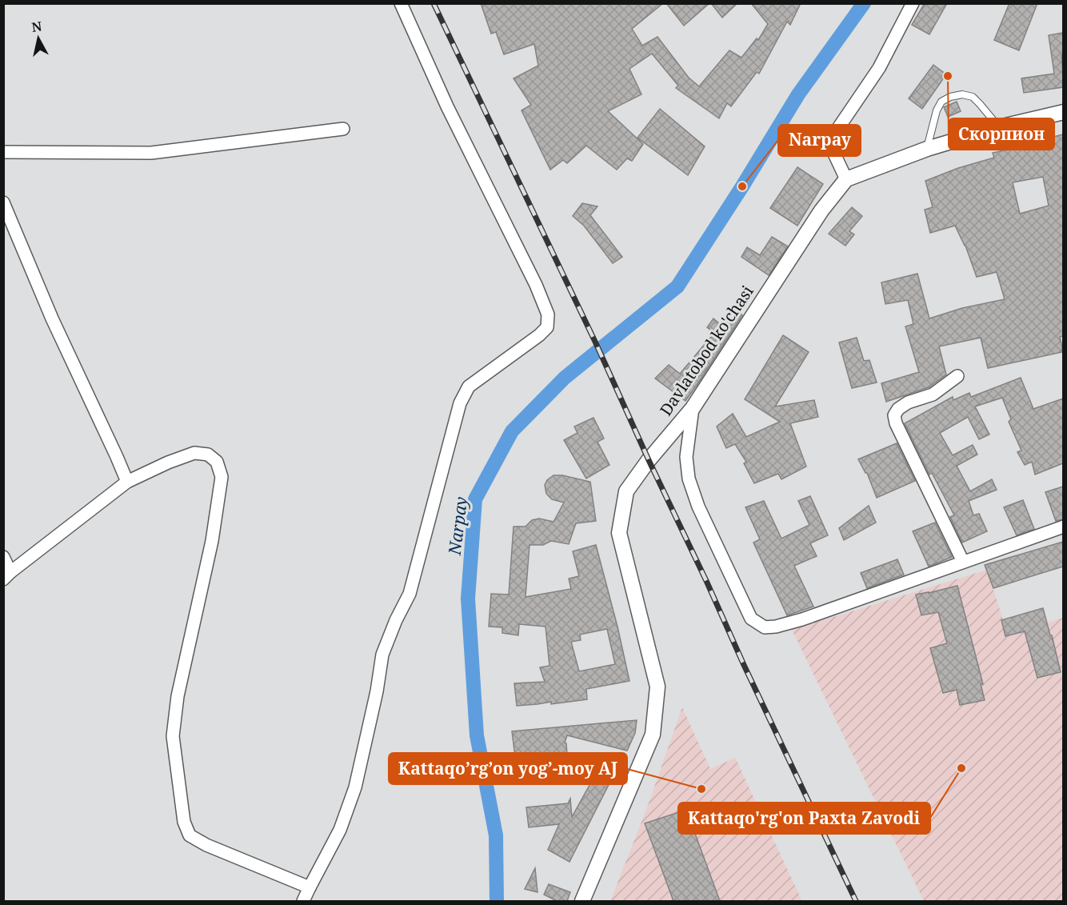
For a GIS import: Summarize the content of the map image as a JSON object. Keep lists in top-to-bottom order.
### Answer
{
  "streets": {
    "street": ["Davlatobod ko'chasi"]
  },
  "water": ["Narpay"],
  "places": [
    "Скорпион",
    "Narpay",
    "Kattaqo'rg'on Paxta Zavodi",
    "Kattaqo’rg’on yog’-moy AJ"
  ],
  "north": "top"
}
